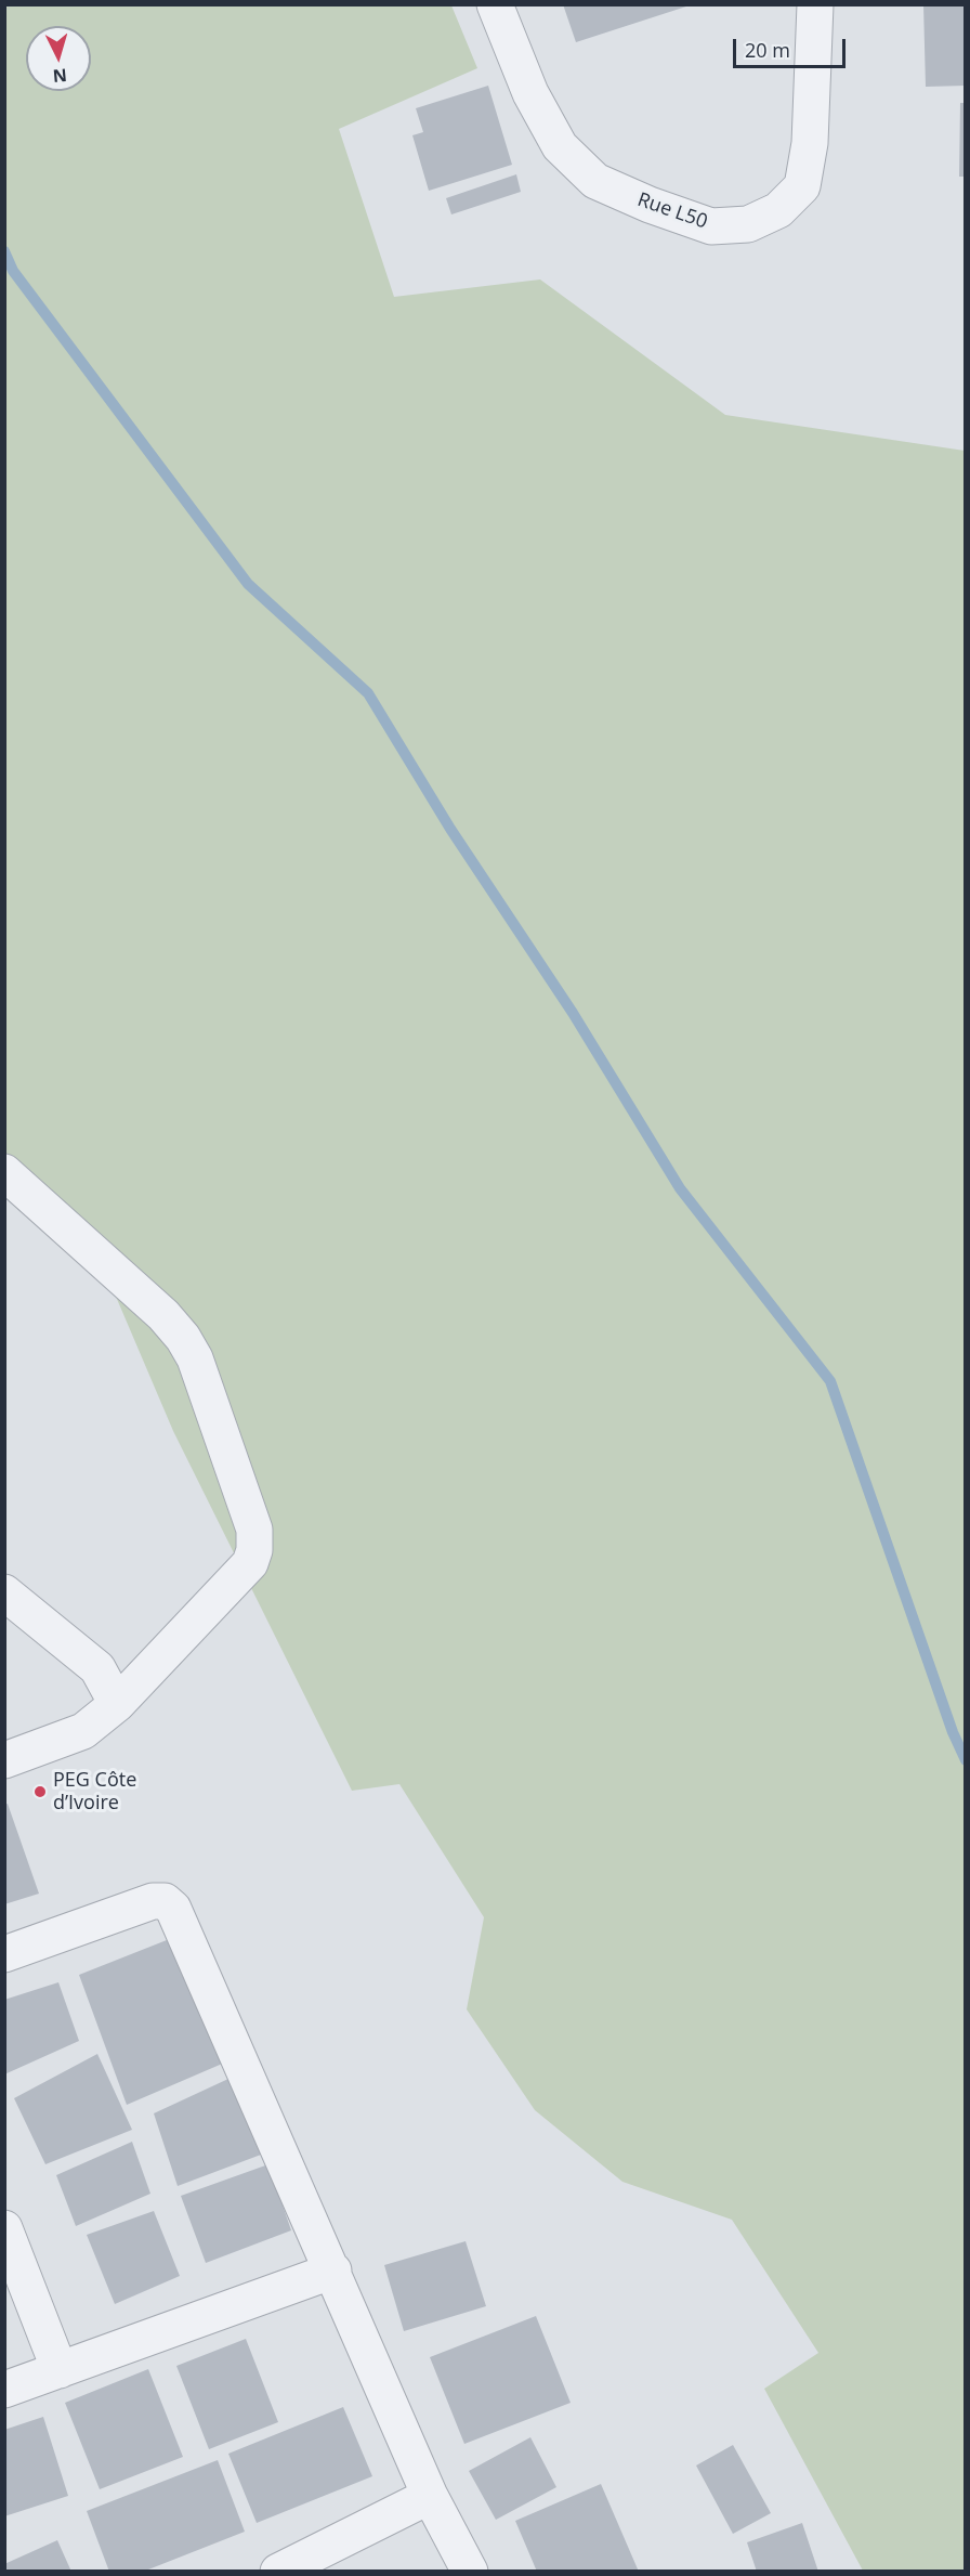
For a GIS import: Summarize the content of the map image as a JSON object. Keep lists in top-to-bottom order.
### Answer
{
  "streets": {
    "street": ["Rue L50"]
  },
  "places": ["PEG Côte d’Ivoire"],
  "scale_bar": "20 m",
  "north": "bottom"
}
